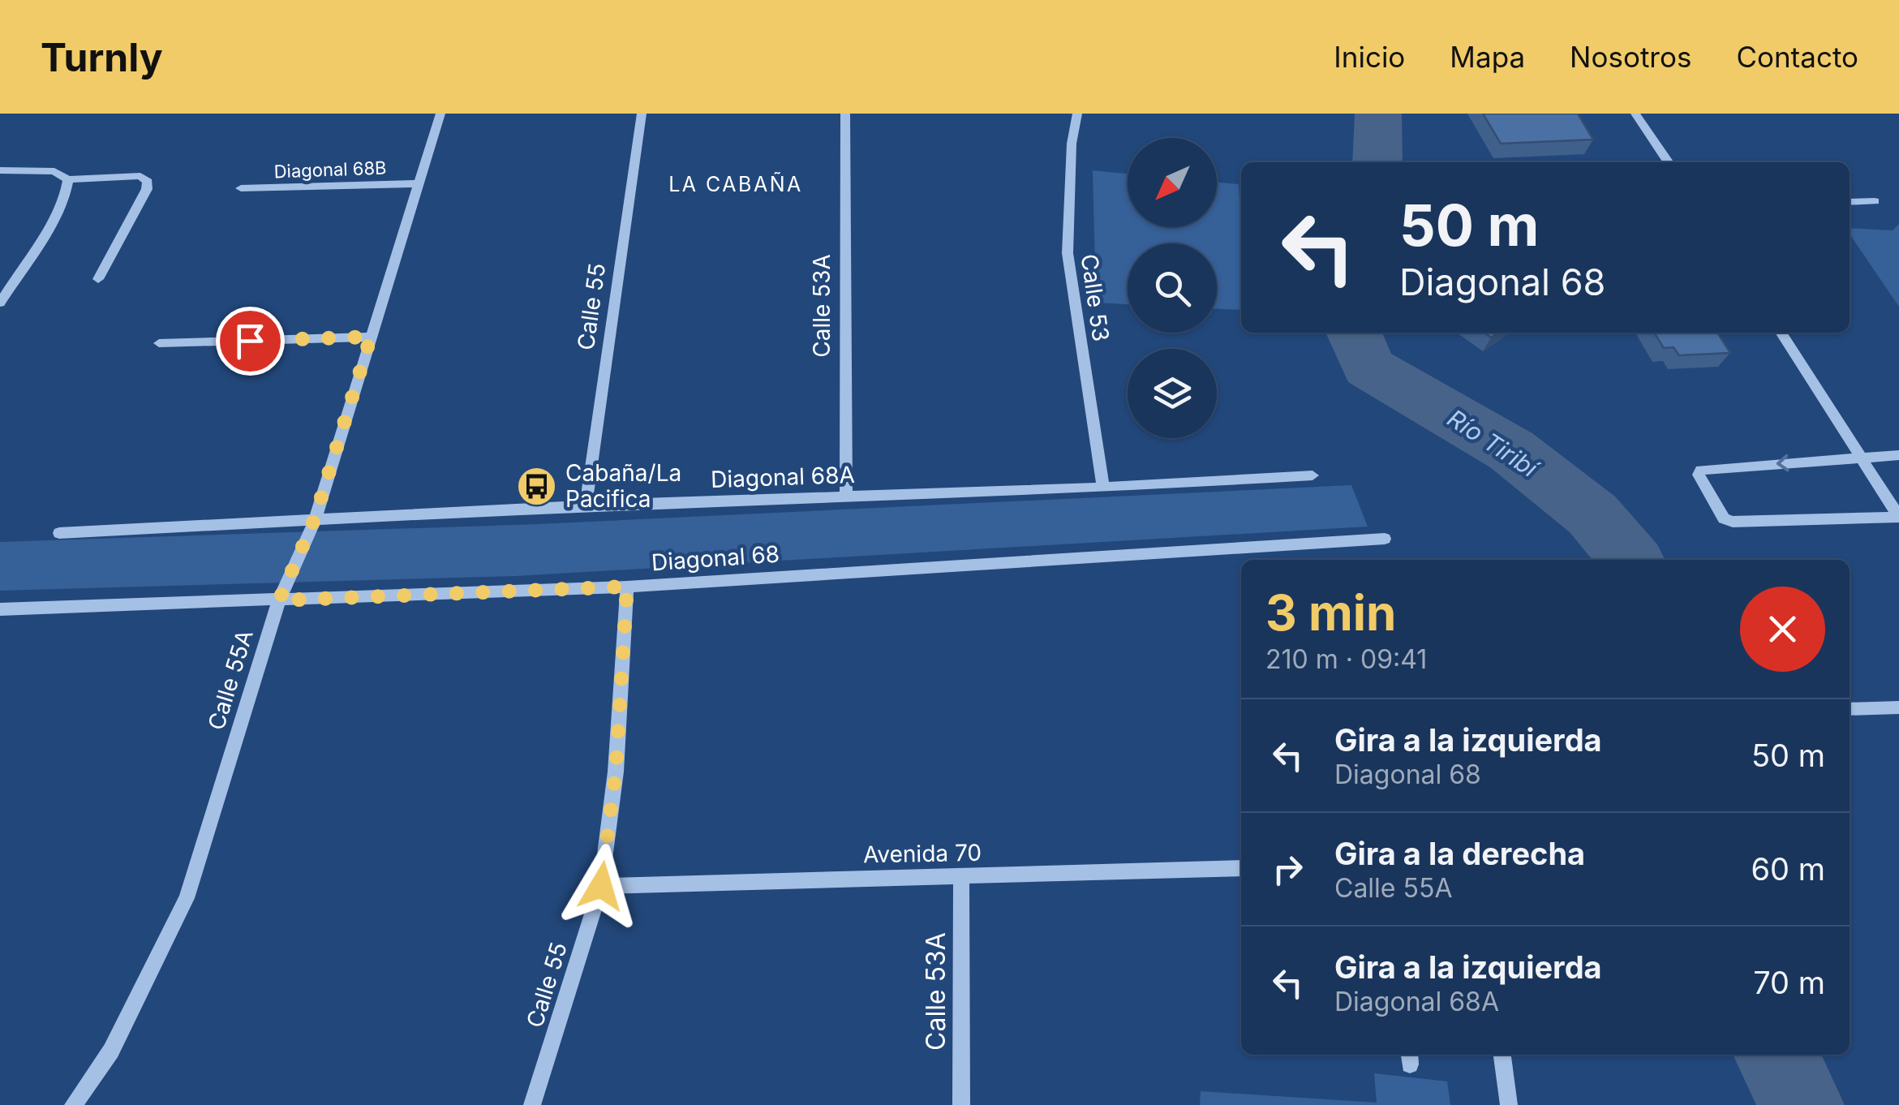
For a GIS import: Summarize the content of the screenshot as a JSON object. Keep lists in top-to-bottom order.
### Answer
{
  "streets": {
    "street": [
      "Diagonal 68B",
      "Calle 53",
      "Calle 53A",
      "Calle 55",
      "Diagonal 68A",
      "Diagonal 68",
      "Calle 55A",
      "Avenida 70"
    ]
  },
  "crossings": [
    ["Diagonal 68B", "Calle 55A"],
    ["Calle 53", "Diagonal 68A"],
    ["Calle 53A", "Diagonal 68A"],
    ["Calle 53A", "Avenida 70"],
    ["Calle 55", "Diagonal 68A"],
    ["Calle 55", "Diagonal 68"],
    ["Calle 55", "Avenida 70"],
    ["Diagonal 68A", "Calle 55A"],
    ["Diagonal 68", "Calle 55A"]
  ],
  "districts": ["LA CABAÑA"],
  "water": ["Río Tiribí"],
  "places": {
    "bus stop": ["Cabaña/La Pacifica"]
  },
  "north": "bottom left",
  "page": {
    "header": "Turnly",
    "nav": [
      "Inicio",
      "Mapa",
      "Nosotros",
      "Contacto"
    ],
    "turn": ["50 m", "Diagonal 68"],
    "heading": ["3 min", "210 m · 09:41"],
    "list": [
      {
        "name": "Gira a la izquierda",
        "note": "Diagonal 68",
        "value": "50 m"
      },
      {
        "name": "Gira a la derecha",
        "note": "Calle 55A",
        "value": "60 m"
      },
      {
        "name": "Gira a la izquierda",
        "note": "Diagonal 68A",
        "value": "70 m"
      }
    ]
  }
}
